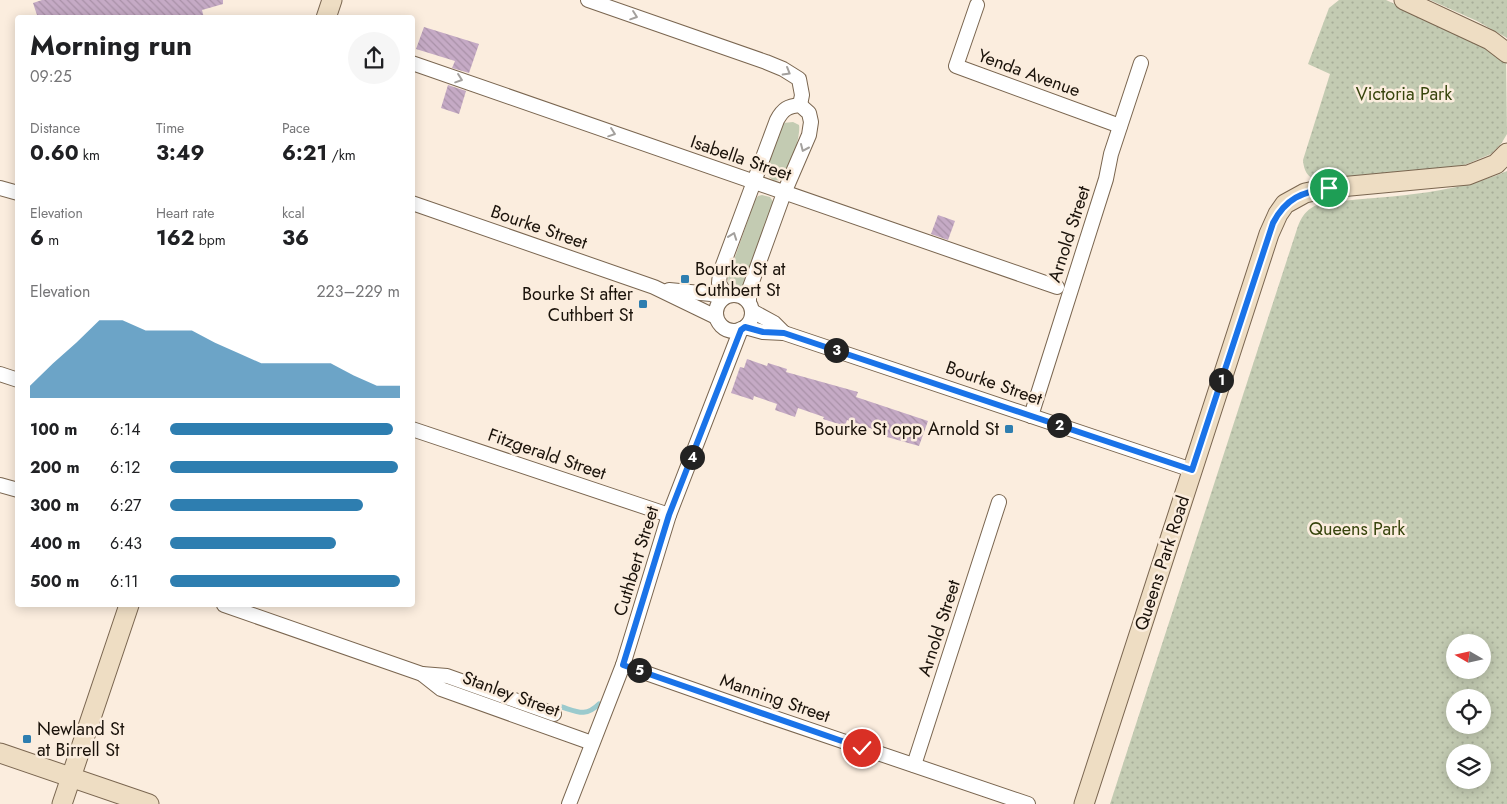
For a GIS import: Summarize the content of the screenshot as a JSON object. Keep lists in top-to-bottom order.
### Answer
{
  "streets": {
    "street": [
      "Yenda Avenue",
      "Isabella Street",
      "Bourke Street",
      "Arnold Street",
      "Fitzgerald Street",
      "Cuthbert Street",
      "Queens Park Road",
      "Stanley Street",
      "Manning Street"
    ]
  },
  "crossings": [
    ["Yenda Avenue", "Arnold Street"],
    ["Bourke Street", "Arnold Street"],
    ["Bourke Street", "Cuthbert Street"],
    ["Bourke Street", "Queens Park Road"],
    ["Arnold Street", "Manning Street"],
    ["Fitzgerald Street", "Cuthbert Street"],
    ["Cuthbert Street", "Stanley Street"],
    ["Cuthbert Street", "Manning Street"]
  ],
  "parks": ["Victoria Park", "Queens Park"],
  "places": {
    "transit": [
      "Bourke St at Cuthbert St",
      "Bourke St after Cuthbert St",
      "Bourke St opp Arnold St",
      "Newland St at Birrell St"
    ]
  },
  "north": "left",
  "page": {
    "heading": ["Morning run", "09:25"],
    "stats": [
      ["Distance", "0.60 km"],
      ["Time", "3:49"],
      ["Pace", "6:21 /km"],
      ["Elevation", "6 m"],
      ["Heart rate", "162 bpm"],
      ["kcal", "36"]
    ],
    "chart": ["Elevation", "223–229 m"],
    "pins": [
      "3",
      "1",
      "2",
      "4",
      "5"
    ],
    "list": [
      {
        "name": "100 m",
        "note": "6:14"
      },
      {
        "name": "200 m",
        "note": "6:12"
      },
      {
        "name": "300 m",
        "note": "6:27"
      },
      {
        "name": "400 m",
        "note": "6:43"
      },
      {
        "name": "500 m",
        "note": "6:11"
      }
    ]
  }
}
